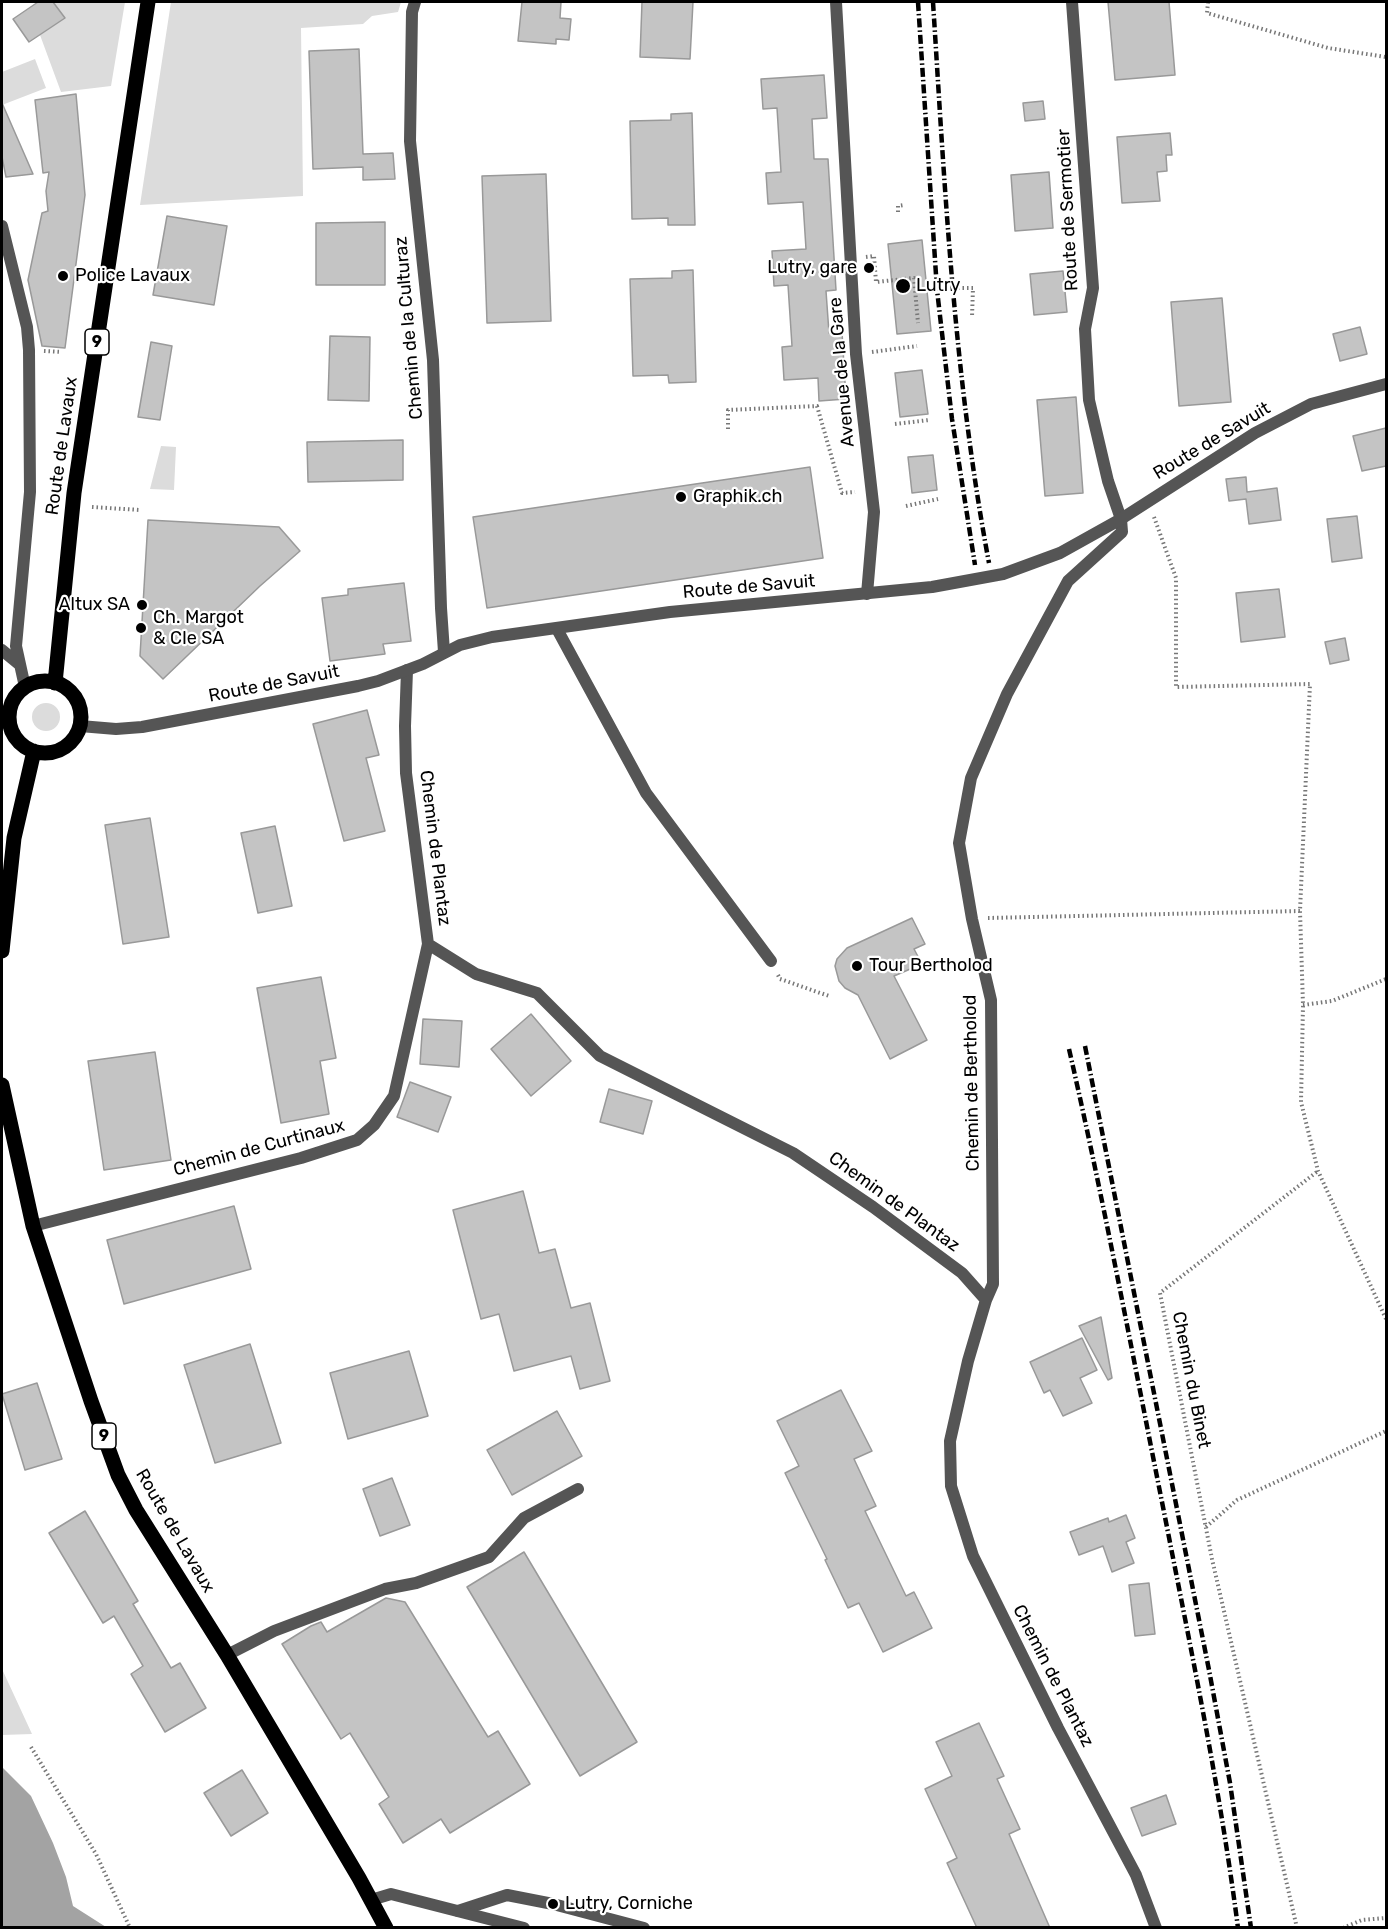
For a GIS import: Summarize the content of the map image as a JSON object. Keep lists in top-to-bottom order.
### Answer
{
  "streets": {
    "main road": ["9", "Route de Lavaux"],
    "street": [
      "Route de Sermotier",
      "Chemin de la Culturaz",
      "Avenue de la Gare",
      "Route de Savuit",
      "Chemin de Plantaz",
      "Chemin de Bertholod",
      "Chemin de Curtinaux"
    ],
    "path": ["Chemin du Binet"]
  },
  "crossings": [
    ["Route de Sermotier", "Route de Savuit"],
    ["Route de Sermotier", "Chemin de Bertholod"],
    ["Chemin de la Culturaz", "Route de Savuit"],
    ["Avenue de la Gare", "Route de Savuit"],
    ["Route de Savuit", "Route de Lavaux"],
    ["Route de Savuit", "Chemin de Plantaz"],
    ["Route de Savuit", "Chemin de Bertholod"],
    ["Route de Lavaux", "Chemin de Curtinaux"],
    ["Chemin de Plantaz", "Chemin de Bertholod"],
    ["Chemin de Plantaz", "Chemin de Curtinaux"]
  ],
  "places": [
    "Lutry, gare",
    "Police Lavaux",
    "Lutry",
    "Graphik.ch",
    "Altux SA",
    "Ch. Margot & CIe SA",
    "Tour Bertholod",
    "Lutry, Corniche"
  ]
}
